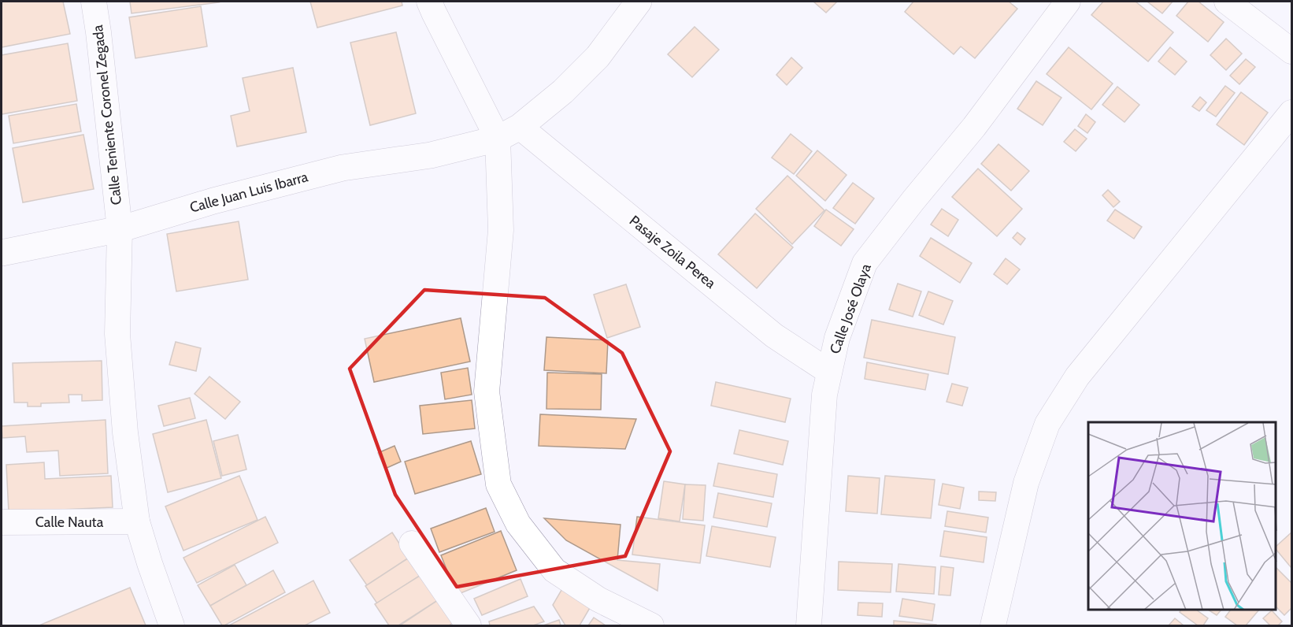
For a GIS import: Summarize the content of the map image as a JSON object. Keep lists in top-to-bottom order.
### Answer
{
  "streets": {
    "street": [
      "Calle Teniente Coronel Zegada",
      "Calle Juan Luis Ibarra",
      "Pasaje Zoila Perea",
      "Calle José Olaya",
      "Calle Nauta"
    ]
  },
  "crossings": [
    ["Calle Teniente Coronel Zegada", "Calle Juan Luis Ibarra"],
    ["Calle Teniente Coronel Zegada", "Calle Nauta"],
    ["Calle Juan Luis Ibarra", "Pasaje Zoila Perea"],
    ["Pasaje Zoila Perea", "Calle José Olaya"]
  ]
}
